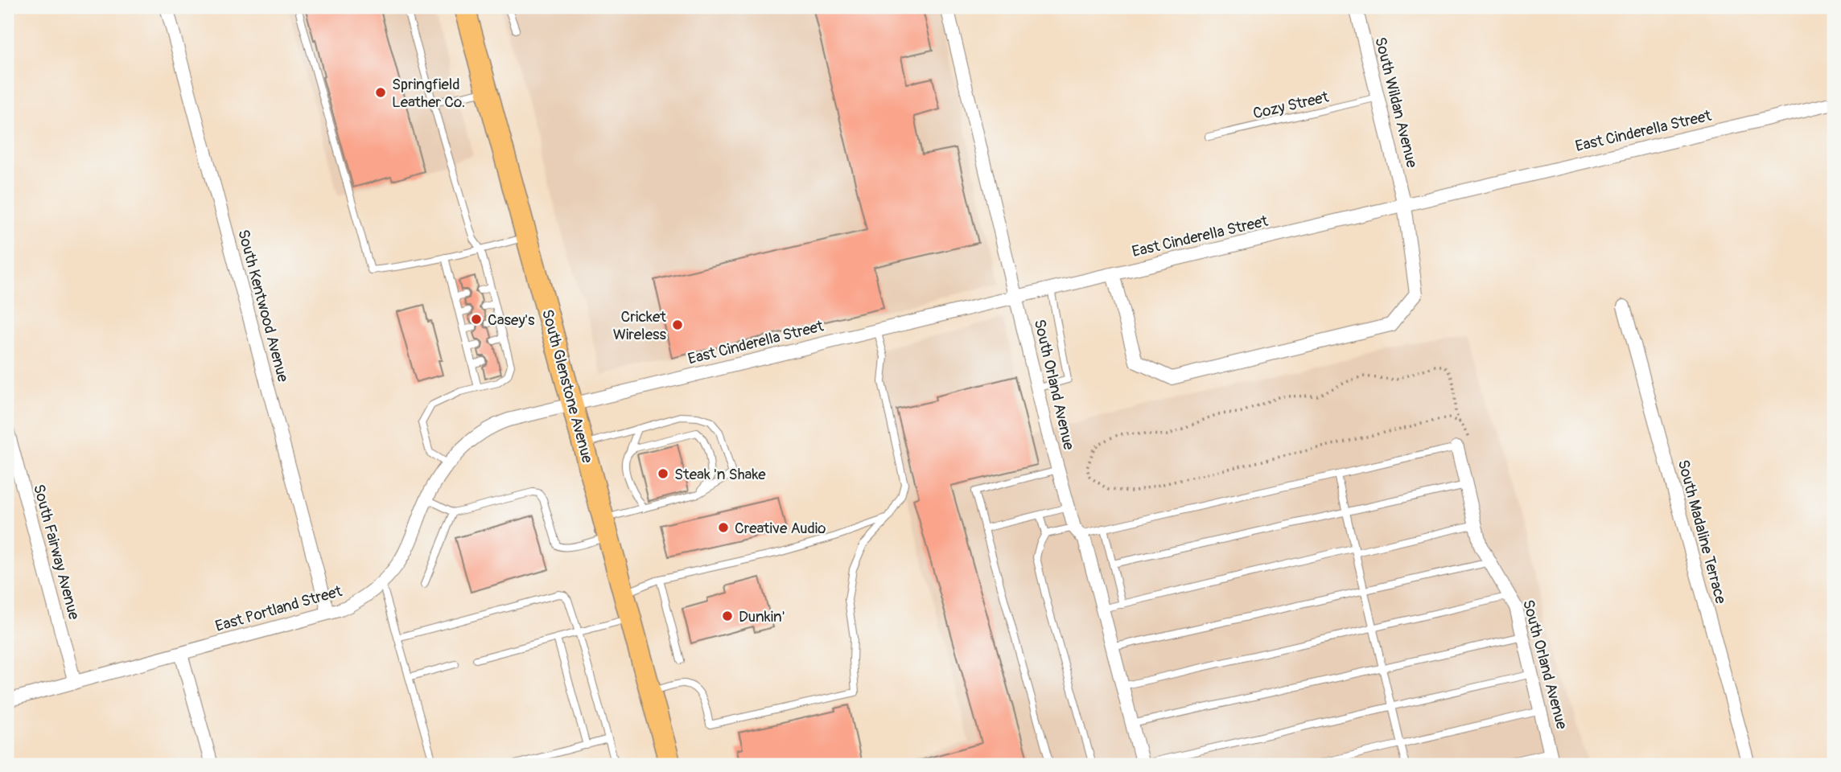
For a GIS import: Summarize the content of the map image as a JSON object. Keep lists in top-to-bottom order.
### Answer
{
  "streets": {
    "main road": ["South Glenstone Avenue"],
    "street": [
      "South Wildan Avenue",
      "East Cinderella Street",
      "South Kentwood Avenue",
      "South Orland Avenue",
      "South Madaline Terrace",
      "South Fairway Avenue",
      "East Portland Street"
    ],
    "lane": ["Cozy Street"]
  },
  "crossings": [
    ["South Wildan Avenue", "Cozy Street"],
    ["South Wildan Avenue", "East Cinderella Street"],
    ["East Cinderella Street", "South Orland Avenue"],
    ["East Cinderella Street", "South Glenstone Avenue"],
    ["East Cinderella Street", "East Portland Street"],
    ["South Kentwood Avenue", "East Portland Street"],
    ["South Glenstone Avenue", "East Portland Street"],
    ["South Fairway Avenue", "East Portland Street"]
  ],
  "places": [
    "Springfield Leather Co.",
    "Casey's",
    "Cricket Wireless",
    "Steak 'n Shake",
    "Creative Audio",
    "Dunkin'"
  ]
}
